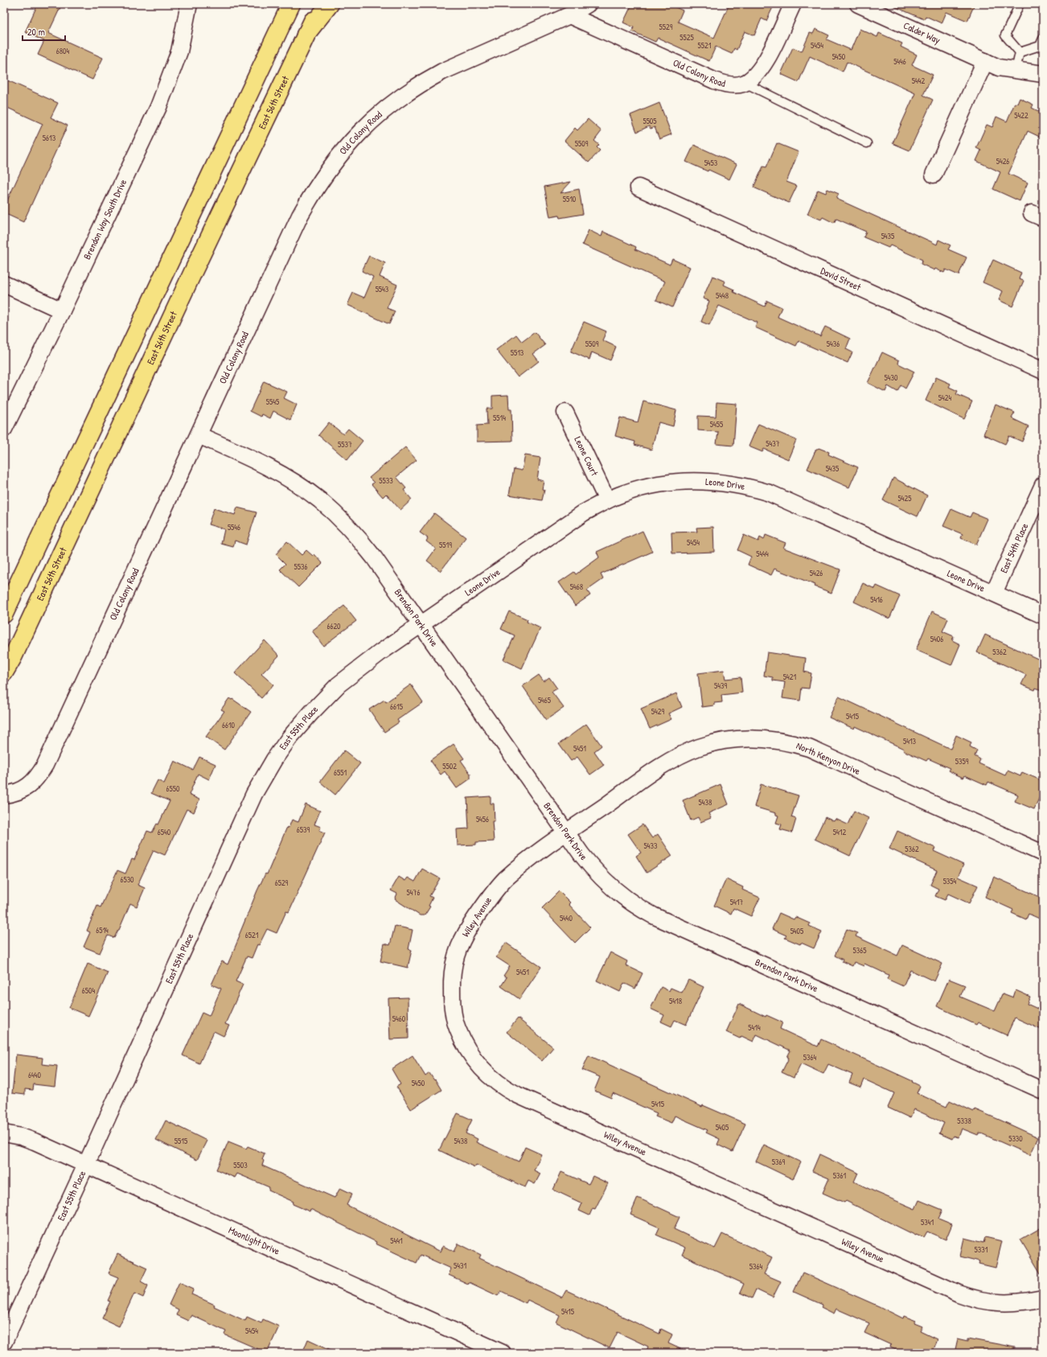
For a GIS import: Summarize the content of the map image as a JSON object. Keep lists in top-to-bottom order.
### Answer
{
  "streets": {
    "main road": ["East 56th Street"],
    "street": [
      "Calder Way",
      "Old Colony Road",
      "Brendon Way South Drive",
      "David Street",
      "Leone Court",
      "Leone Drive",
      "East 54th Place",
      "Brendon Park Drive",
      "East 55th Place",
      "North Kenyon Drive",
      "Wiley Avenue",
      "Moonlight Drive"
    ]
  },
  "crossings": [
    ["Old Colony Road", "Brendon Park Drive"],
    ["Leone Court", "Leone Drive"],
    ["Leone Drive", "East 54th Place"],
    ["Leone Drive", "Brendon Park Drive"],
    ["Leone Drive", "East 55th Place"],
    ["Brendon Park Drive", "East 55th Place"],
    ["Brendon Park Drive", "North Kenyon Drive"],
    ["Brendon Park Drive", "Wiley Avenue"],
    ["East 55th Place", "Moonlight Drive"],
    ["North Kenyon Drive", "Wiley Avenue"]
  ],
  "house_numbers": [
    "5529",
    "5525",
    "5521",
    "5454",
    "6804",
    "5450",
    "5446",
    "5442",
    "5422",
    "5505",
    "5613",
    "5509",
    "5426",
    "5453",
    "5510",
    "5435",
    "5543",
    "5448",
    "5509",
    "5436",
    "5513",
    "5430",
    "5424",
    "5545",
    "5514",
    "5455",
    "5437",
    "5537",
    "5435",
    "5533",
    "5425",
    "5546",
    "5454",
    "5519",
    "5444",
    "5536",
    "5426",
    "5468",
    "5416",
    "6620",
    "5406",
    "5362",
    "5421",
    "5439",
    "5465",
    "6615",
    "5429",
    "5415",
    "6610",
    "5413",
    "5451",
    "5359",
    "5502",
    "6551",
    "6550",
    "5438",
    "5456",
    "6539",
    "6540",
    "5412",
    "5433",
    "5362",
    "6530",
    "5354",
    "6529",
    "5476",
    "5417",
    "5440",
    "6514",
    "5405",
    "6521",
    "5365",
    "5451",
    "6504",
    "5418",
    "5460",
    "5414",
    "5364",
    "6440",
    "5450",
    "5415",
    "5338",
    "5405",
    "5330",
    "5515",
    "5438",
    "5369",
    "5503",
    "5361",
    "5341",
    "5441",
    "5331",
    "5431",
    "5364",
    "5415",
    "5454"
  ],
  "scale_bar": "20 m"
}
